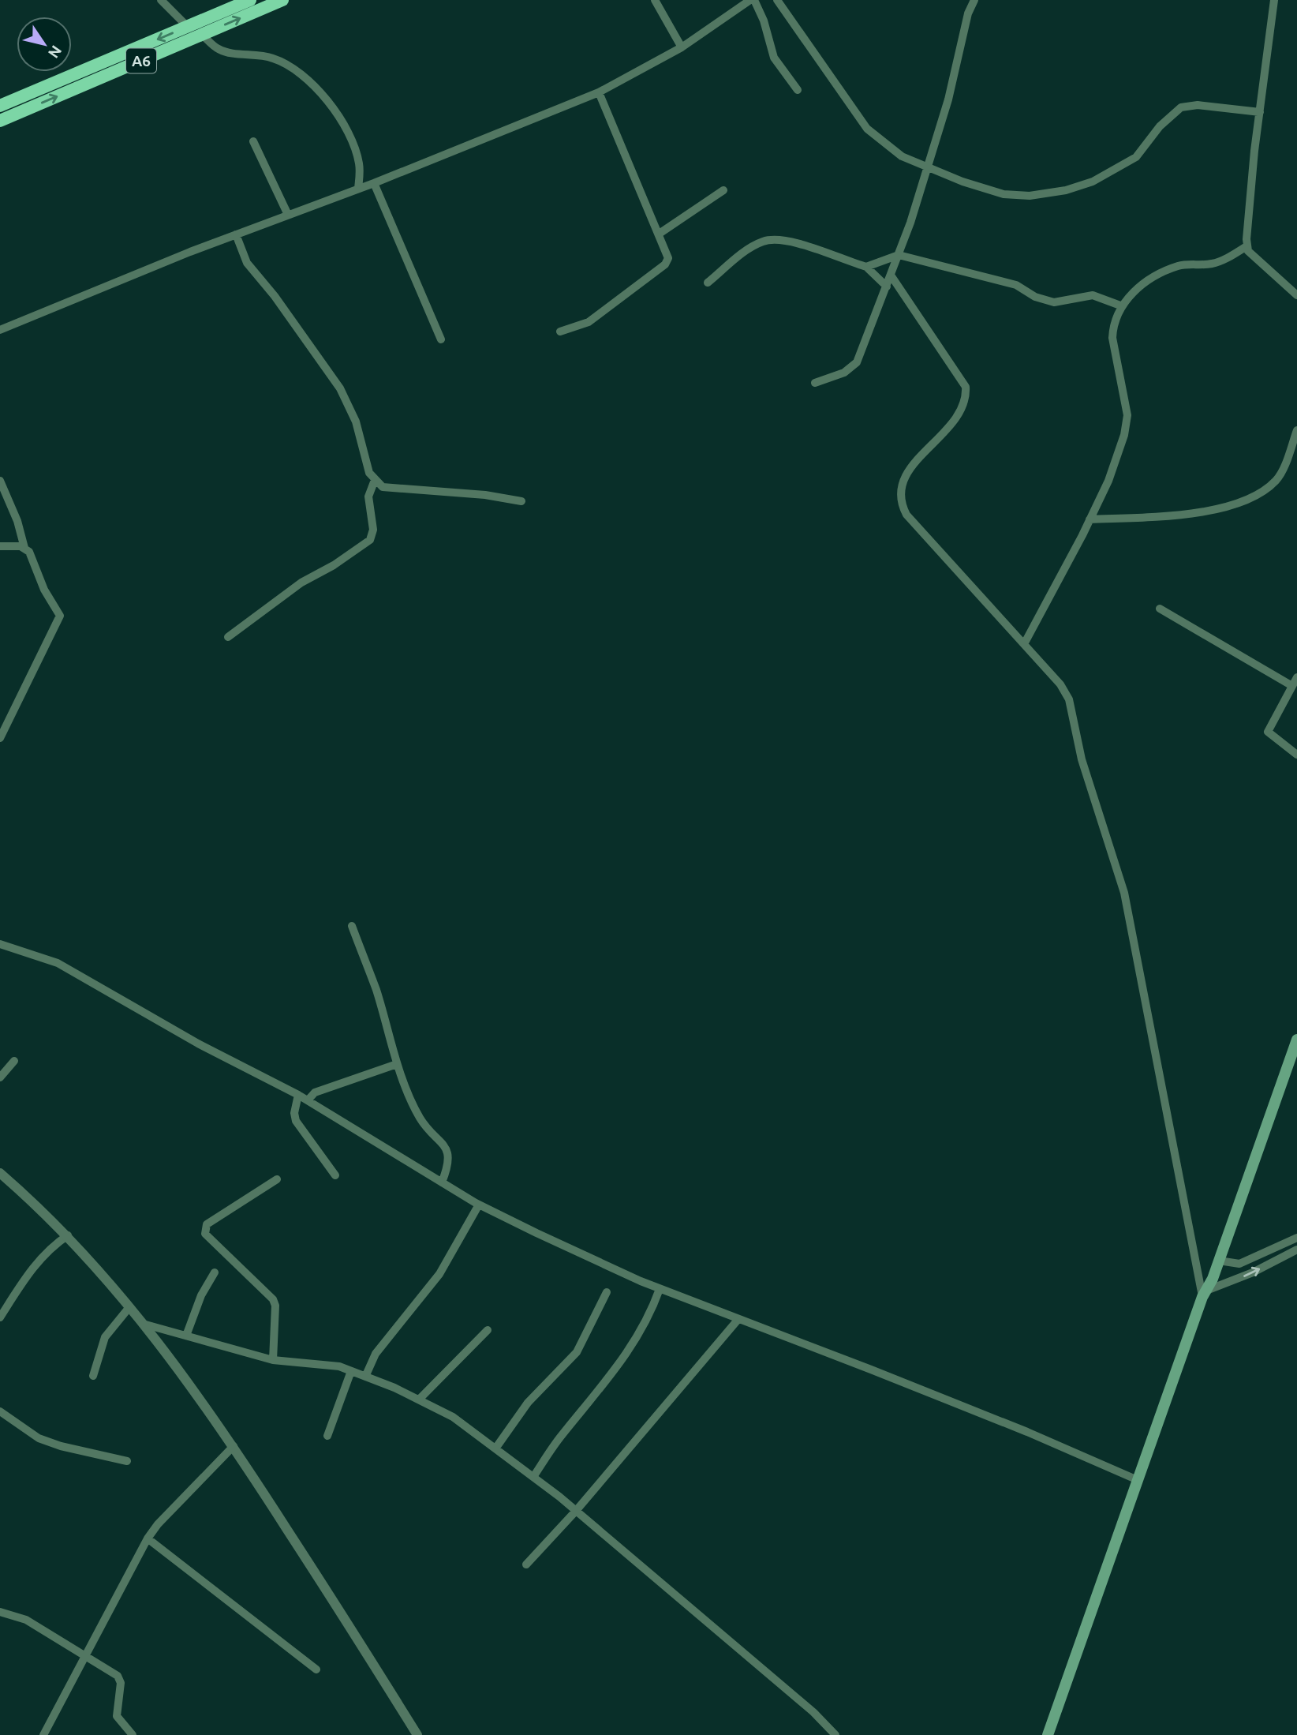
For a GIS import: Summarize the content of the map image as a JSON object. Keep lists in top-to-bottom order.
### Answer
{
  "streets": {
    "highway": ["A6"]
  },
  "north": "bottom right"
}
